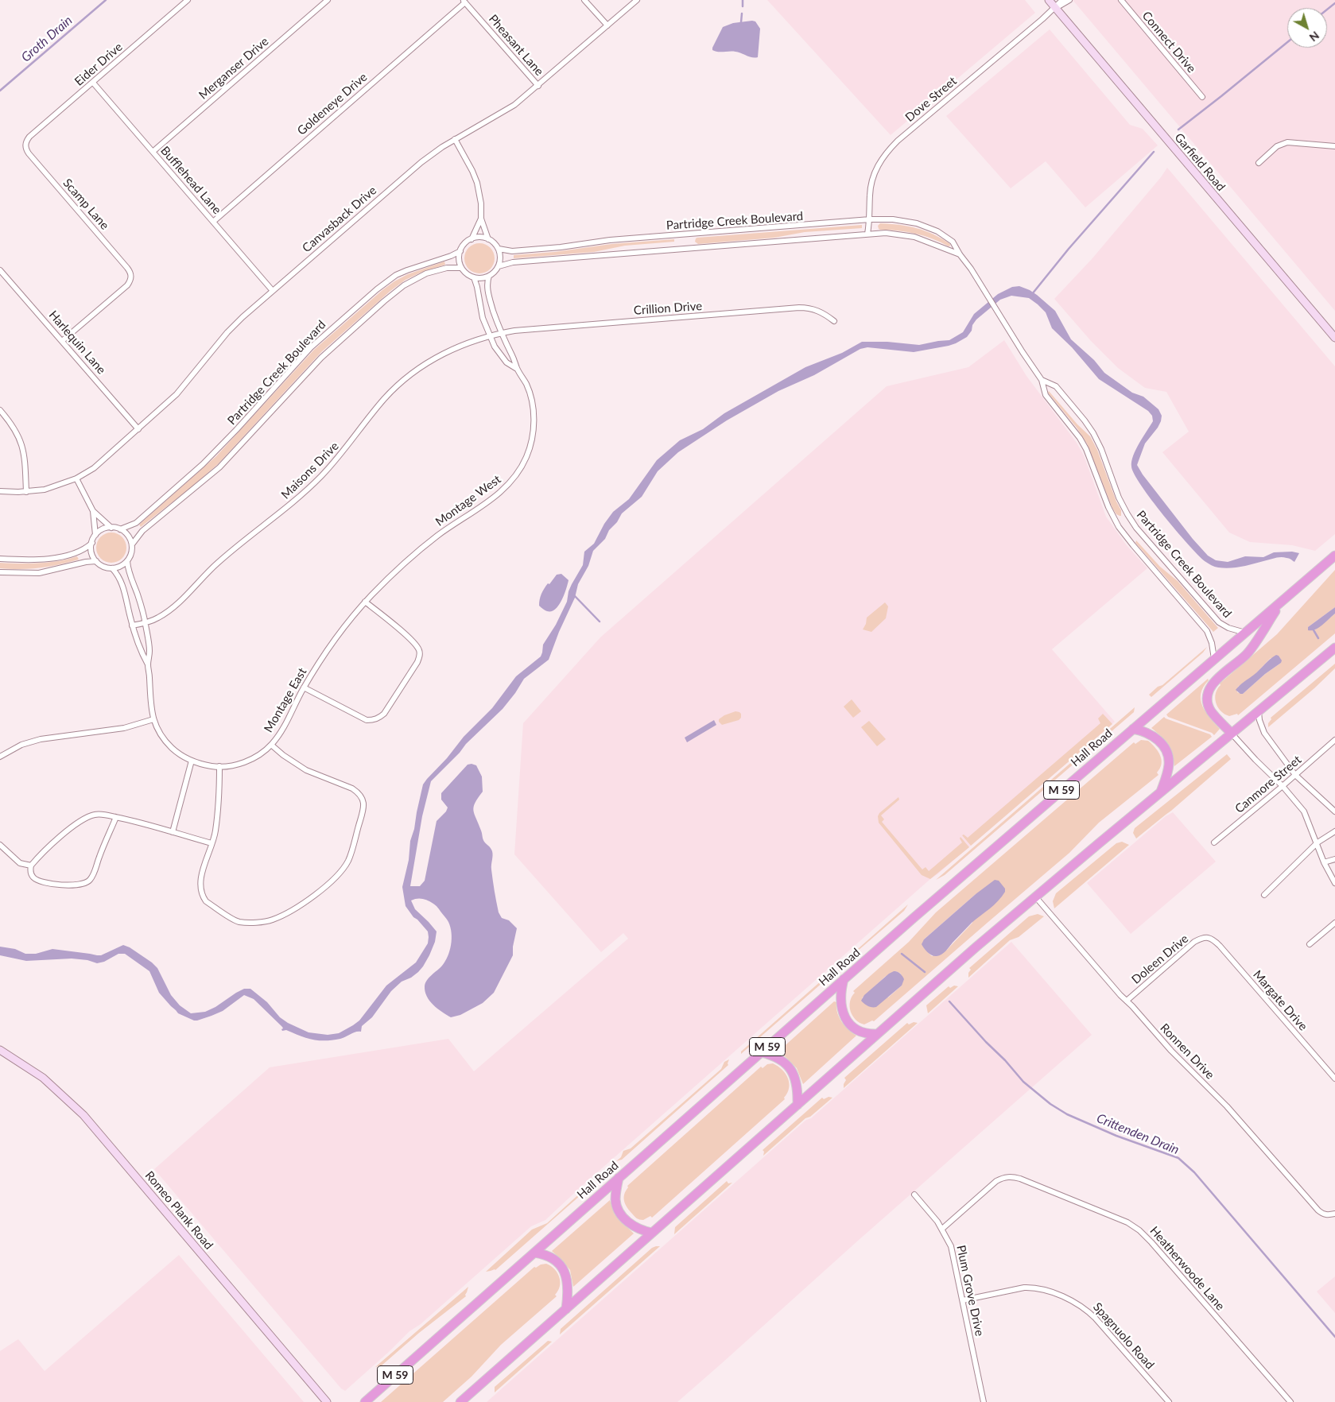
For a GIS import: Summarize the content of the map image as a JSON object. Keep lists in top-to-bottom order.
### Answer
{
  "streets": {
    "highway": ["Hall Road", "M 59"],
    "main road": ["Garfield Road", "Romeo Plank Road"],
    "street": [
      "Connect Drive",
      "Pheasant Lane",
      "Eider Drive",
      "Merganser Drive",
      "Dove Street",
      "Goldeneye Drive",
      "Bufflehead Lane",
      "Scamp Lane",
      "Canvasback Drive",
      "Partridge Creek Boulevard",
      "Crillion Drive",
      "Harlequin Lane",
      "Maisons Drive",
      "Montage West",
      "Montage East",
      "Canmore Street",
      "Doleen Drive",
      "Margate Drive",
      "Ronnen Drive",
      "Heatherwoode Lane",
      "Plum Grove Drive",
      "Spagnuolo Road"
    ]
  },
  "crossings": [
    ["Pheasant Lane", "Goldeneye Drive"],
    ["Pheasant Lane", "Canvasback Drive"],
    ["Eider Drive", "Bufflehead Lane"],
    ["Eider Drive", "Scamp Lane"],
    ["Merganser Drive", "Bufflehead Lane"],
    ["Dove Street", "Garfield Road"],
    ["Dove Street", "Partridge Creek Boulevard"],
    ["Goldeneye Drive", "Bufflehead Lane"],
    ["Bufflehead Lane", "Canvasback Drive"],
    ["Scamp Lane", "Harlequin Lane"],
    ["Canvasback Drive", "Harlequin Lane"],
    ["Partridge Creek Boulevard", "Montage West"],
    ["Partridge Creek Boulevard", "Montage East"],
    ["Partridge Creek Boulevard", "Hall Road"],
    ["Crillion Drive", "Maisons Drive"],
    ["Crillion Drive", "Montage West"],
    ["Maisons Drive", "Montage West"],
    ["Maisons Drive", "Montage East"],
    ["Montage West", "Montage East"],
    ["Doleen Drive", "Margate Drive"],
    ["Doleen Drive", "Ronnen Drive"],
    ["Heatherwoode Lane", "Plum Grove Drive"],
    ["Plum Grove Drive", "Spagnuolo Road"]
  ],
  "water": ["Groth Drain", "Crittenden Drain"],
  "north": "bottom right"
}
